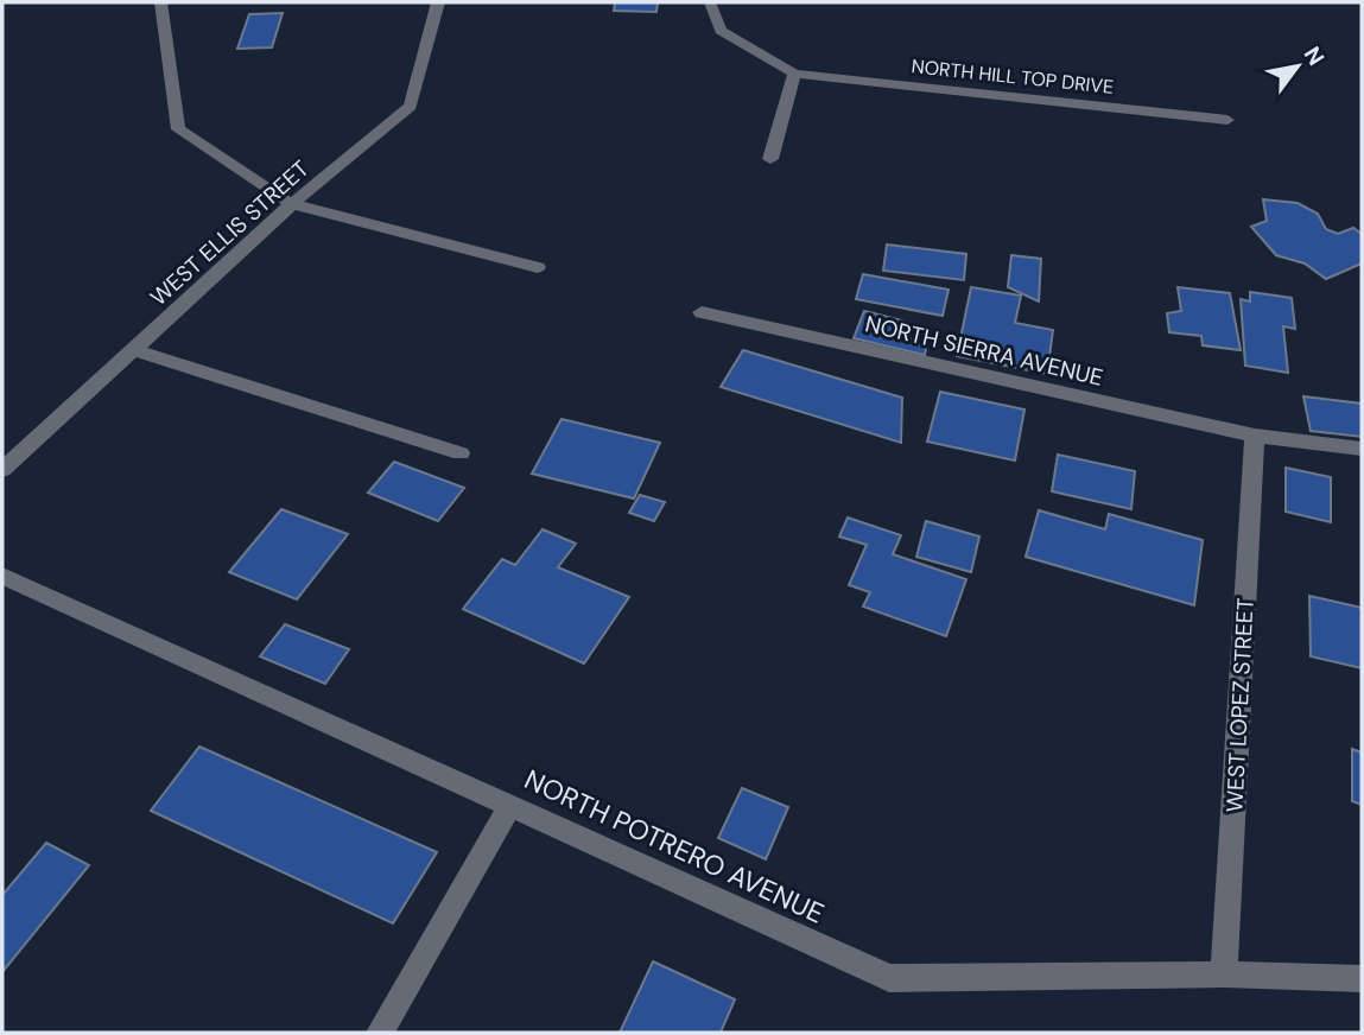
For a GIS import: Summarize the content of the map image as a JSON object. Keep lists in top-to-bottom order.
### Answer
{
  "streets": {
    "street": [
      "NORTH HILL TOP DRIVE",
      "WEST ELLIS STREET",
      "NORTH SIERRA AVENUE",
      "WEST LOPEZ STREET",
      "NORTH POTRERO AVENUE"
    ]
  },
  "crossings": [
    ["NORTH SIERRA AVENUE", "WEST LOPEZ STREET"],
    ["WEST LOPEZ STREET", "NORTH POTRERO AVENUE"]
  ],
  "north": "top right"
}
